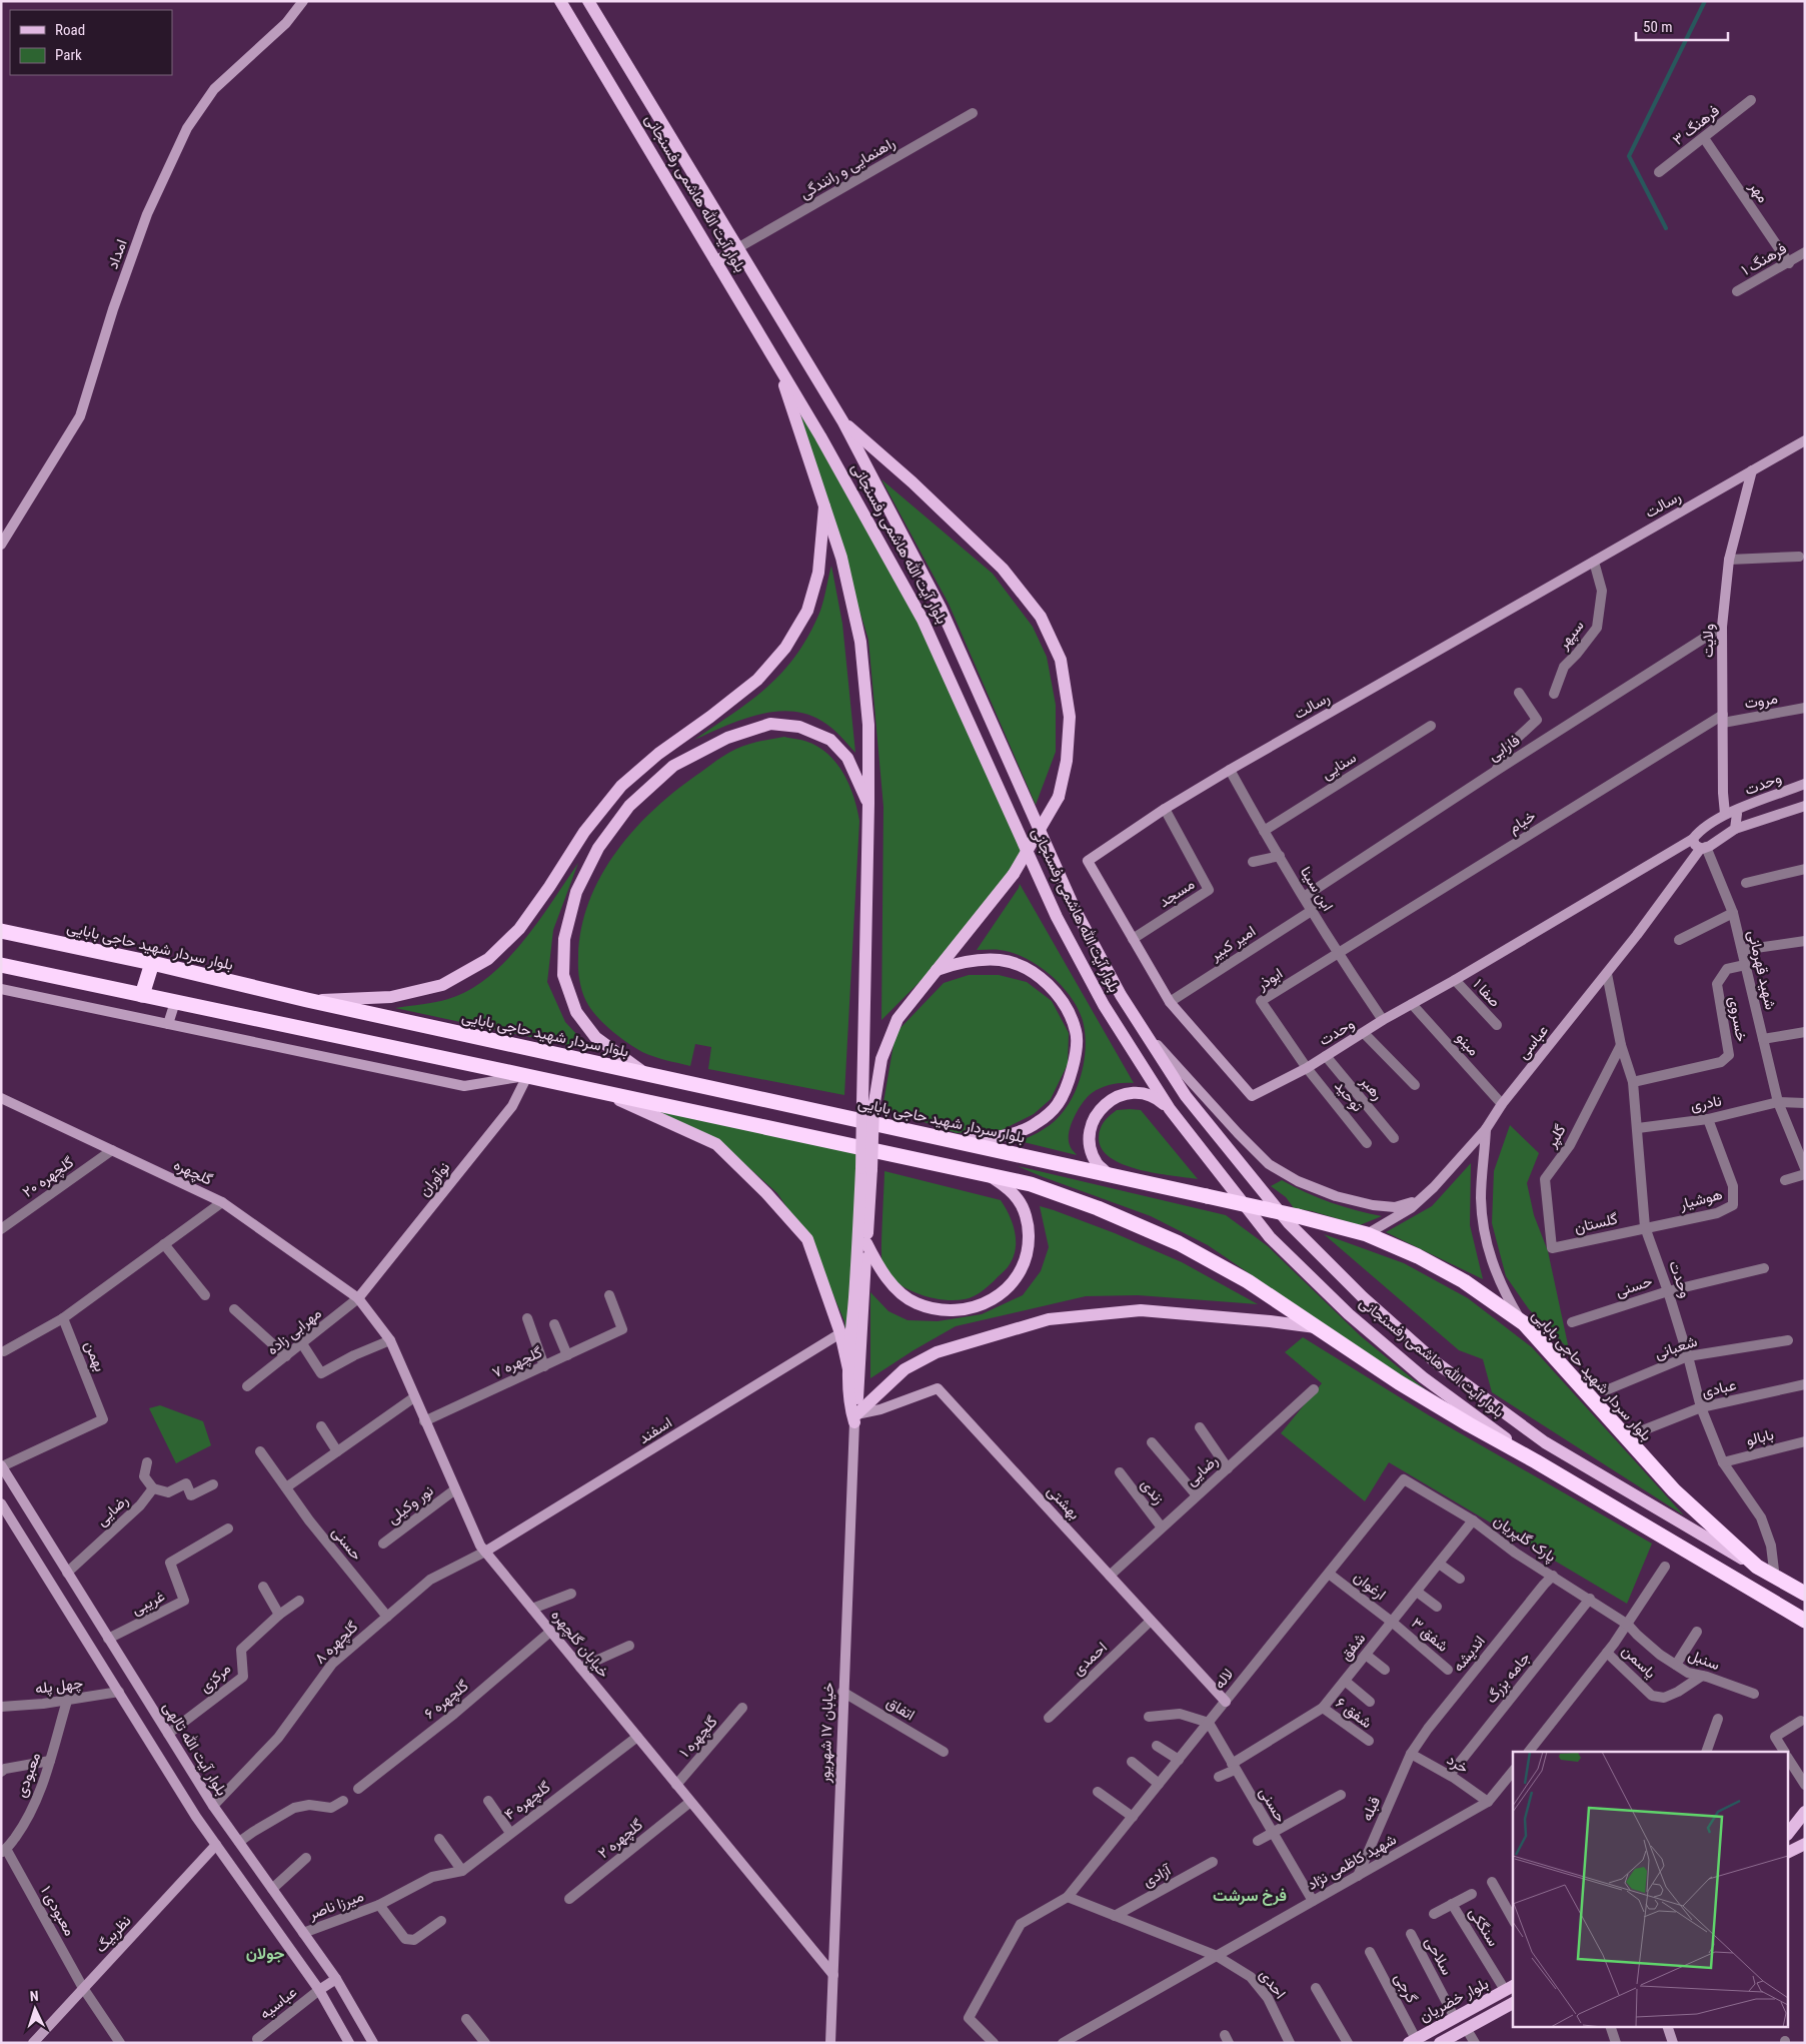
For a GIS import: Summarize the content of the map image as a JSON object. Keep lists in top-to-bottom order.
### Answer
{
  "streets": {
    "highway": ["بلوار آیت الله هاشمی رفسنجانی", "بلوار سردار شهید حاجی بابایی"],
    "main road": ["بلوار خضریان"],
    "street": [
      "فرهنگ ۳",
      "راهنمایی و رانندگی",
      "مهر",
      "امداد",
      "فرهنگ ۱",
      "رسالت",
      "سپهر",
      "ولایت",
      "مروت",
      "فارابی",
      "سنایی",
      "وحدت",
      "خیام",
      "ابن سینا",
      "مسجد",
      "امیر کبیر",
      "شهید قهرمانی",
      "ابوذر",
      "صفا ۱",
      "خسروی",
      "عباسی",
      "مینو",
      "رهبر",
      "توحید",
      "نادری",
      "گلپر",
      "گلچهره",
      "گلچهره ۲۰",
      "نوآوران",
      "هوشیار",
      "گلستان",
      "حسنی",
      "مهرابی زاده",
      "شعبانی",
      "بهمن",
      "گلچهره ۷",
      "عبادی",
      "اسفند",
      "بابالو",
      "رضایی",
      "زندی",
      "بهشتی",
      "نور وکیلی",
      "پارک گلپریان",
      "ارغوان",
      "غریبی",
      "شفق ۳",
      "گلچهره ۸",
      "خیابان گلچهره",
      "شفق",
      "اندیشه",
      "احمدی",
      "سنبل",
      "یاسمن",
      "مرکزی",
      "جامه بزرگ",
      "لاله",
      "چهل پله",
      "گلچهره ۶",
      "اتفاق",
      "شفق ۶",
      "خیابان ۱۷ شهریور",
      "گلچهره ۱",
      "بلوار آیت الله تالهی",
      "خرد",
      "معبودی",
      "گلچهره ۴",
      "قبله",
      "گلچهره ۲",
      "شهید کاظمی نژاد",
      "آزادی",
      "میرزا ناصر",
      "معبودی ۱",
      "سنگکی",
      "نظربیگ",
      "سلاحی",
      "احدی",
      "گرجی",
      "عباسیه"
    ]
  },
  "crossings": [
    ["فرهنگ ۳", "مهر"],
    ["راهنمایی و رانندگی", "بلوار آیت الله هاشمی رفسنجانی"],
    ["مهر", "فرهنگ ۱"],
    ["بلوار آیت الله هاشمی رفسنجانی", "وحدت"],
    ["بلوار آیت الله هاشمی رفسنجانی", "بلوار سردار شهید حاجی بابایی"],
    ["رسالت", "سپهر"],
    ["رسالت", "ولایت"],
    ["رسالت", "وحدت"],
    ["رسالت", "ابن سینا"],
    ["رسالت", "مسجد"],
    ["رسالت", "امیر کبیر"],
    ["ولایت", "مروت"],
    ["ولایت", "فارابی"],
    ["ولایت", "وحدت"],
    ["ولایت", "خیام"],
    ["مروت", "خیام"],
    ["فارابی", "ابن سینا"],
    ["سنایی", "ابن سینا"],
    ["وحدت", "ابن سینا"],
    ["وحدت", "ابوذر"],
    ["وحدت", "صفا ۱"],
    ["وحدت", "خسروی"],
    ["وحدت", "عباسی"],
    ["وحدت", "مینو"],
    ["وحدت", "رهبر"],
    ["وحدت", "توحید"],
    ["وحدت", "نادری"],
    ["وحدت", "گلپر"],
    ["وحدت", "هوشیار"],
    ["وحدت", "گلستان"],
    ["وحدت", "حسنی"],
    ["وحدت", "شعبانی"],
    ["وحدت", "عبادی"],
    ["وحدت", "بابالو"],
    ["خیام", "ابن سینا"],
    ["خیام", "ابوذر"],
    ["ابن سینا", "امیر کبیر"],
    ["ابن سینا", "ابوذر"],
    ["بلوار سردار شهید حاجی بابایی", "عباسی"],
    ["شهید قهرمانی", "خسروی"],
    ["شهید قهرمانی", "عباسی"],
    ["شهید قهرمانی", "نادری"],
    ["ابوذر", "توحید"],
    ["عباسی", "مینو"],
    ["نادری", "هوشیار"],
    ["گلپر", "گلستان"],
    ["گلچهره", "گلچهره ۲۰"],
    ["گلچهره", "نوآوران"],
    ["گلچهره", "مهرابی زاده"],
    ["گلچهره", "خیابان گلچهره"],
    ["نوآوران", "مهرابی زاده"],
    ["نوآوران", "خیابان گلچهره"],
    ["هوشیار", "گلستان"],
    ["حسنی", "گلچهره ۸"],
    ["حسنی", "شفق"],
    ["حسنی", "لاله"],
    ["حسنی", "شهید کاظمی نژاد"],
    ["مهرابی زاده", "خیابان گلچهره"],
    ["بهمن", "بلوار آیت الله تالهی"],
    ["گلچهره ۷", "خیابان گلچهره"],
    ["اسفند", "گلچهره ۸"],
    ["اسفند", "خیابان گلچهره"],
    ["رضایی", "زندی"],
    ["رضایی", "بهشتی"],
    ["رضایی", "بلوار آیت الله تالهی"],
    ["بهشتی", "احمدی"],
    ["بهشتی", "لاله"],
    ["بهشتی", "خیابان ۱۷ شهریور"],
    ["نور وکیلی", "خیابان گلچهره"],
    ["پارک گلپریان", "شفق"],
    ["پارک گلپریان", "اندیشه"],
    ["پارک گلپریان", "سنبل"],
    ["پارک گلپریان", "جامه بزرگ"],
    ["پارک گلپریان", "لاله"],
    ["ارغوان", "شفق ۳"],
    ["ارغوان", "شفق"],
    ["ارغوان", "لاله"],
    ["غریبی", "بلوار آیت الله تالهی"],
    ["شفق ۳", "شفق"],
    ["گلچهره ۸", "خیابان گلچهره"],
    ["گلچهره ۸", "بلوار آیت الله تالهی"],
    ["خیابان گلچهره", "گلچهره ۶"],
    ["خیابان گلچهره", "خیابان ۱۷ شهریور"],
    ["خیابان گلچهره", "گلچهره ۱"],
    ["خیابان گلچهره", "گلچهره ۴"],
    ["خیابان گلچهره", "گلچهره ۲"],
    ["شفق", "شفق ۶"],
    ["اندیشه", "خرد"],
    ["اندیشه", "قبله"],
    ["سنبل", "یاسمن"],
    ["مرکزی", "بلوار آیت الله تالهی"],
    ["جامه بزرگ", "خرد"],
    ["چهل پله", "معبودی"],
    ["اتفاق", "خیابان ۱۷ شهریور"],
    ["بلوار آیت الله تالهی", "میرزا ناصر"],
    ["خرد", "قبله"],
    ["خرد", "شهید کاظمی نژاد"],
    ["معبودی", "معبودی ۱"],
    ["گلچهره ۴", "میرزا ناصر"],
    ["قبله", "شهید کاظمی نژاد"],
    ["شهید کاظمی نژاد", "احدی"],
    ["معبودی ۱", "نظربیگ"],
    ["سنگکی", "بلوار خضریان"],
    ["سلاحی", "بلوار خضریان"],
    ["گرجی", "بلوار خضریان"]
  ],
  "districts": ["فرخ سرشت", "جولان"],
  "legend": ["Road", "Park"],
  "scale_bar": "50 m",
  "north": "top"
}
